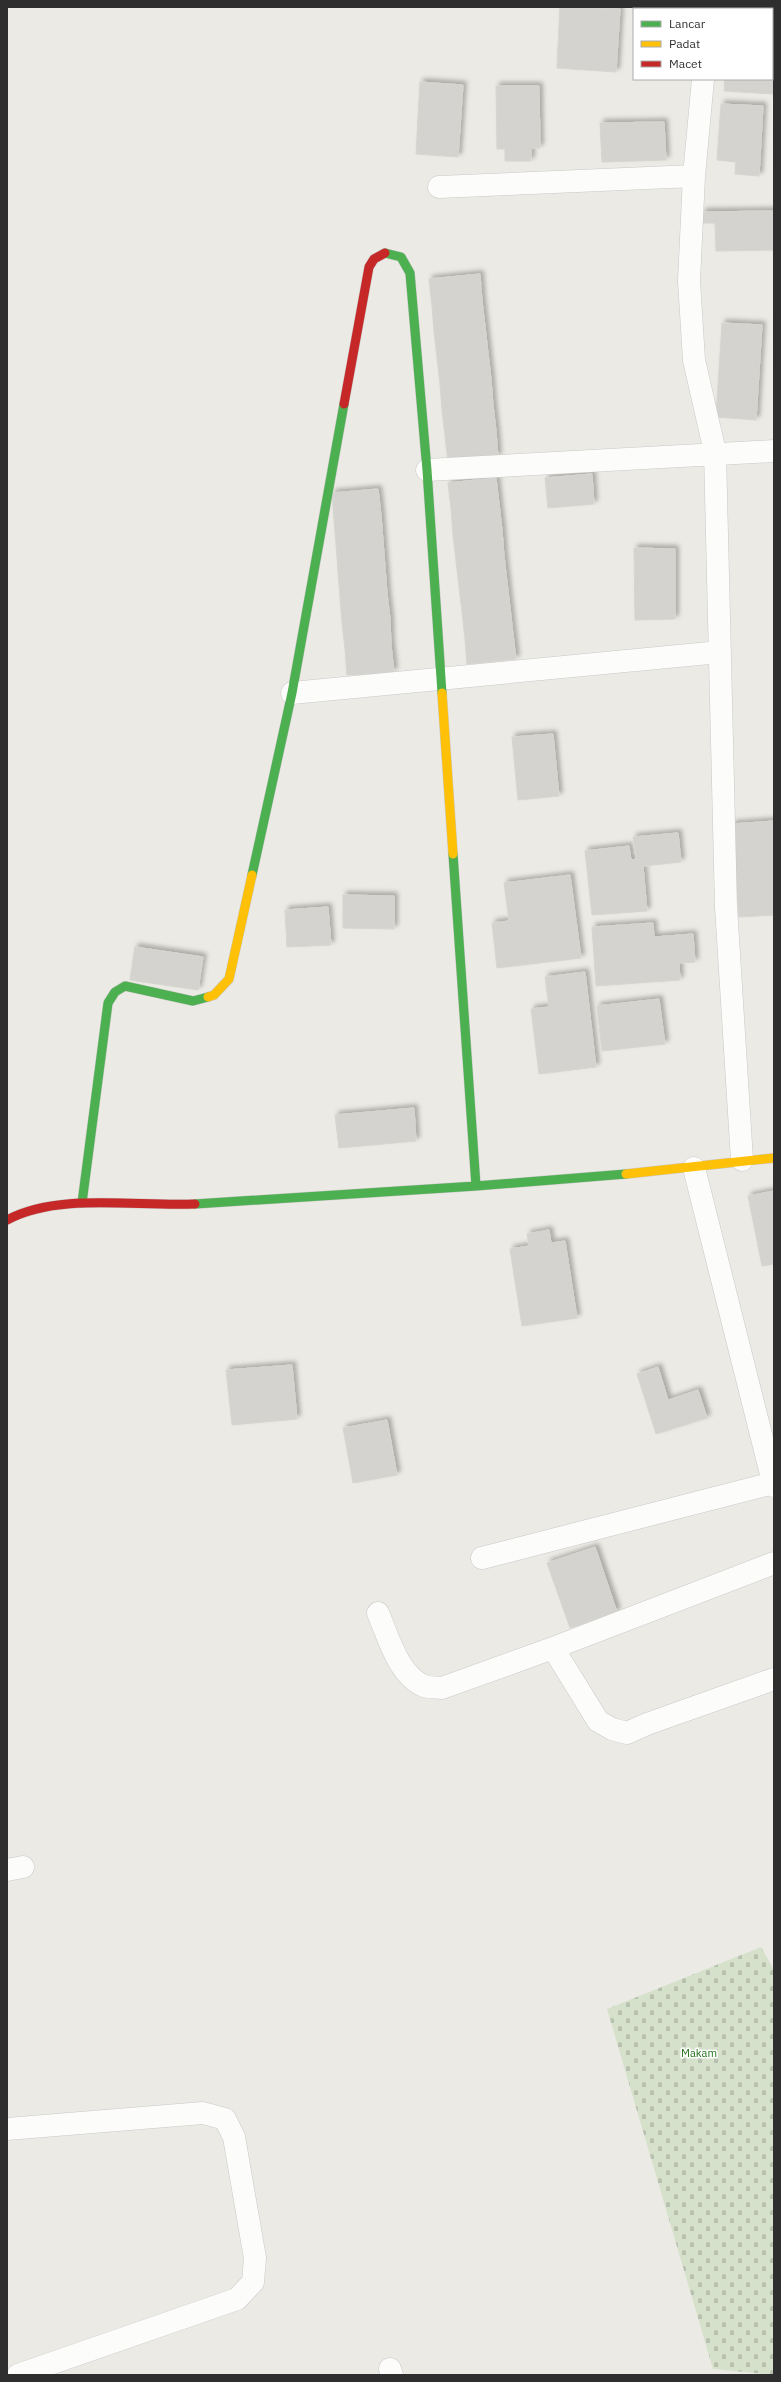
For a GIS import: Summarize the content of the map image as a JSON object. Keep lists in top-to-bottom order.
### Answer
{
  "parks": ["Makam"],
  "legend": ["Lancar", "Padat", "Macet"]
}
